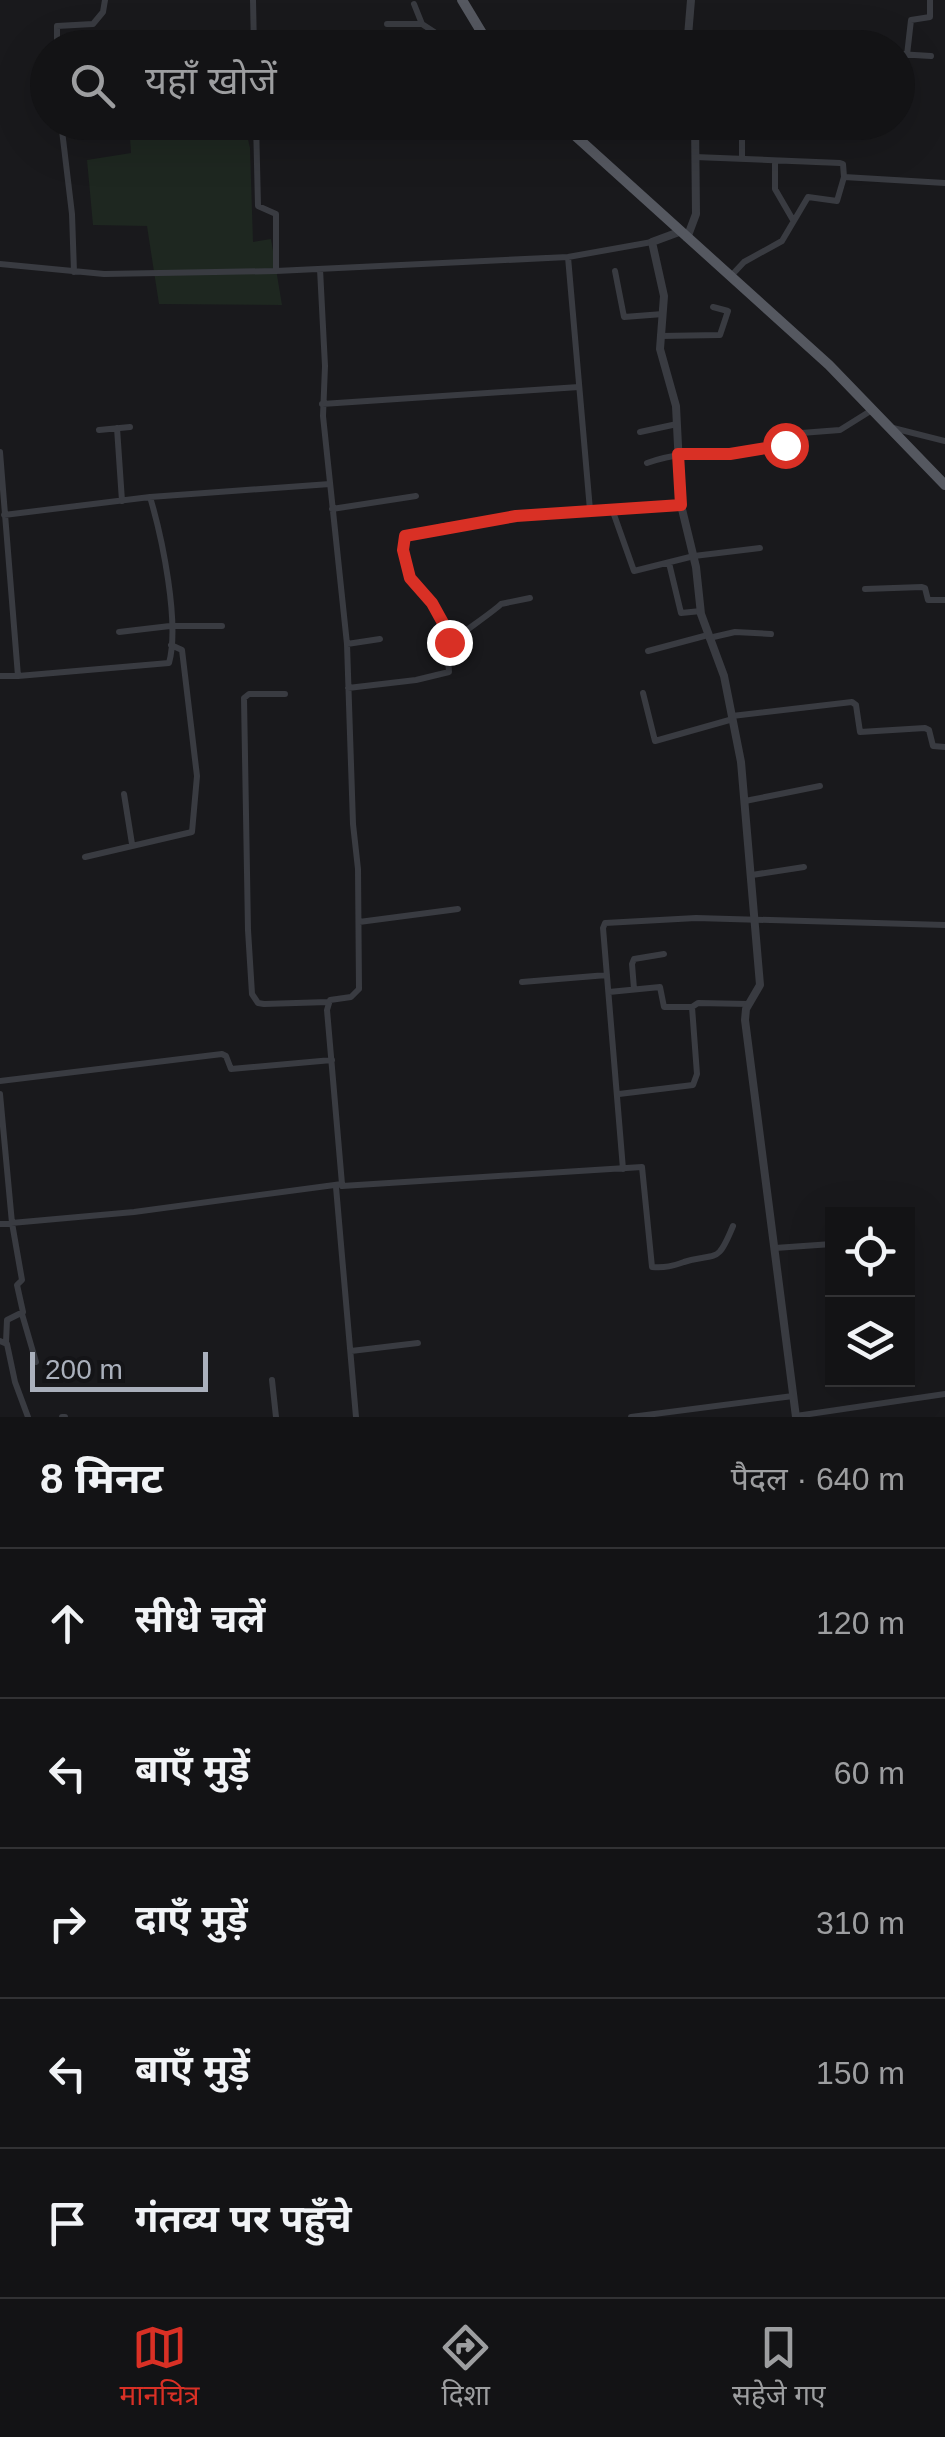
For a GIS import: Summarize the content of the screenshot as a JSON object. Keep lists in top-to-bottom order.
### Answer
{
  "scale_bar": "200 m",
  "page": {
    "search": "यहाँ खोजें",
    "scale": "200 m",
    "heading": ["8 मिनट", "पैदल · 640 m"],
    "list": [
      ["सीधे चलें", "120 m"],
      ["बाएँ मुड़ें", "60 m"],
      ["दाएँ मुड़ें", "310 m"],
      ["बाएँ मुड़ें", "150 m"],
      "गंतव्य पर पहुँचे"
    ],
    "nav": ["मानचित्र", "दिशा", "सहेजे गए"]
  }
}
